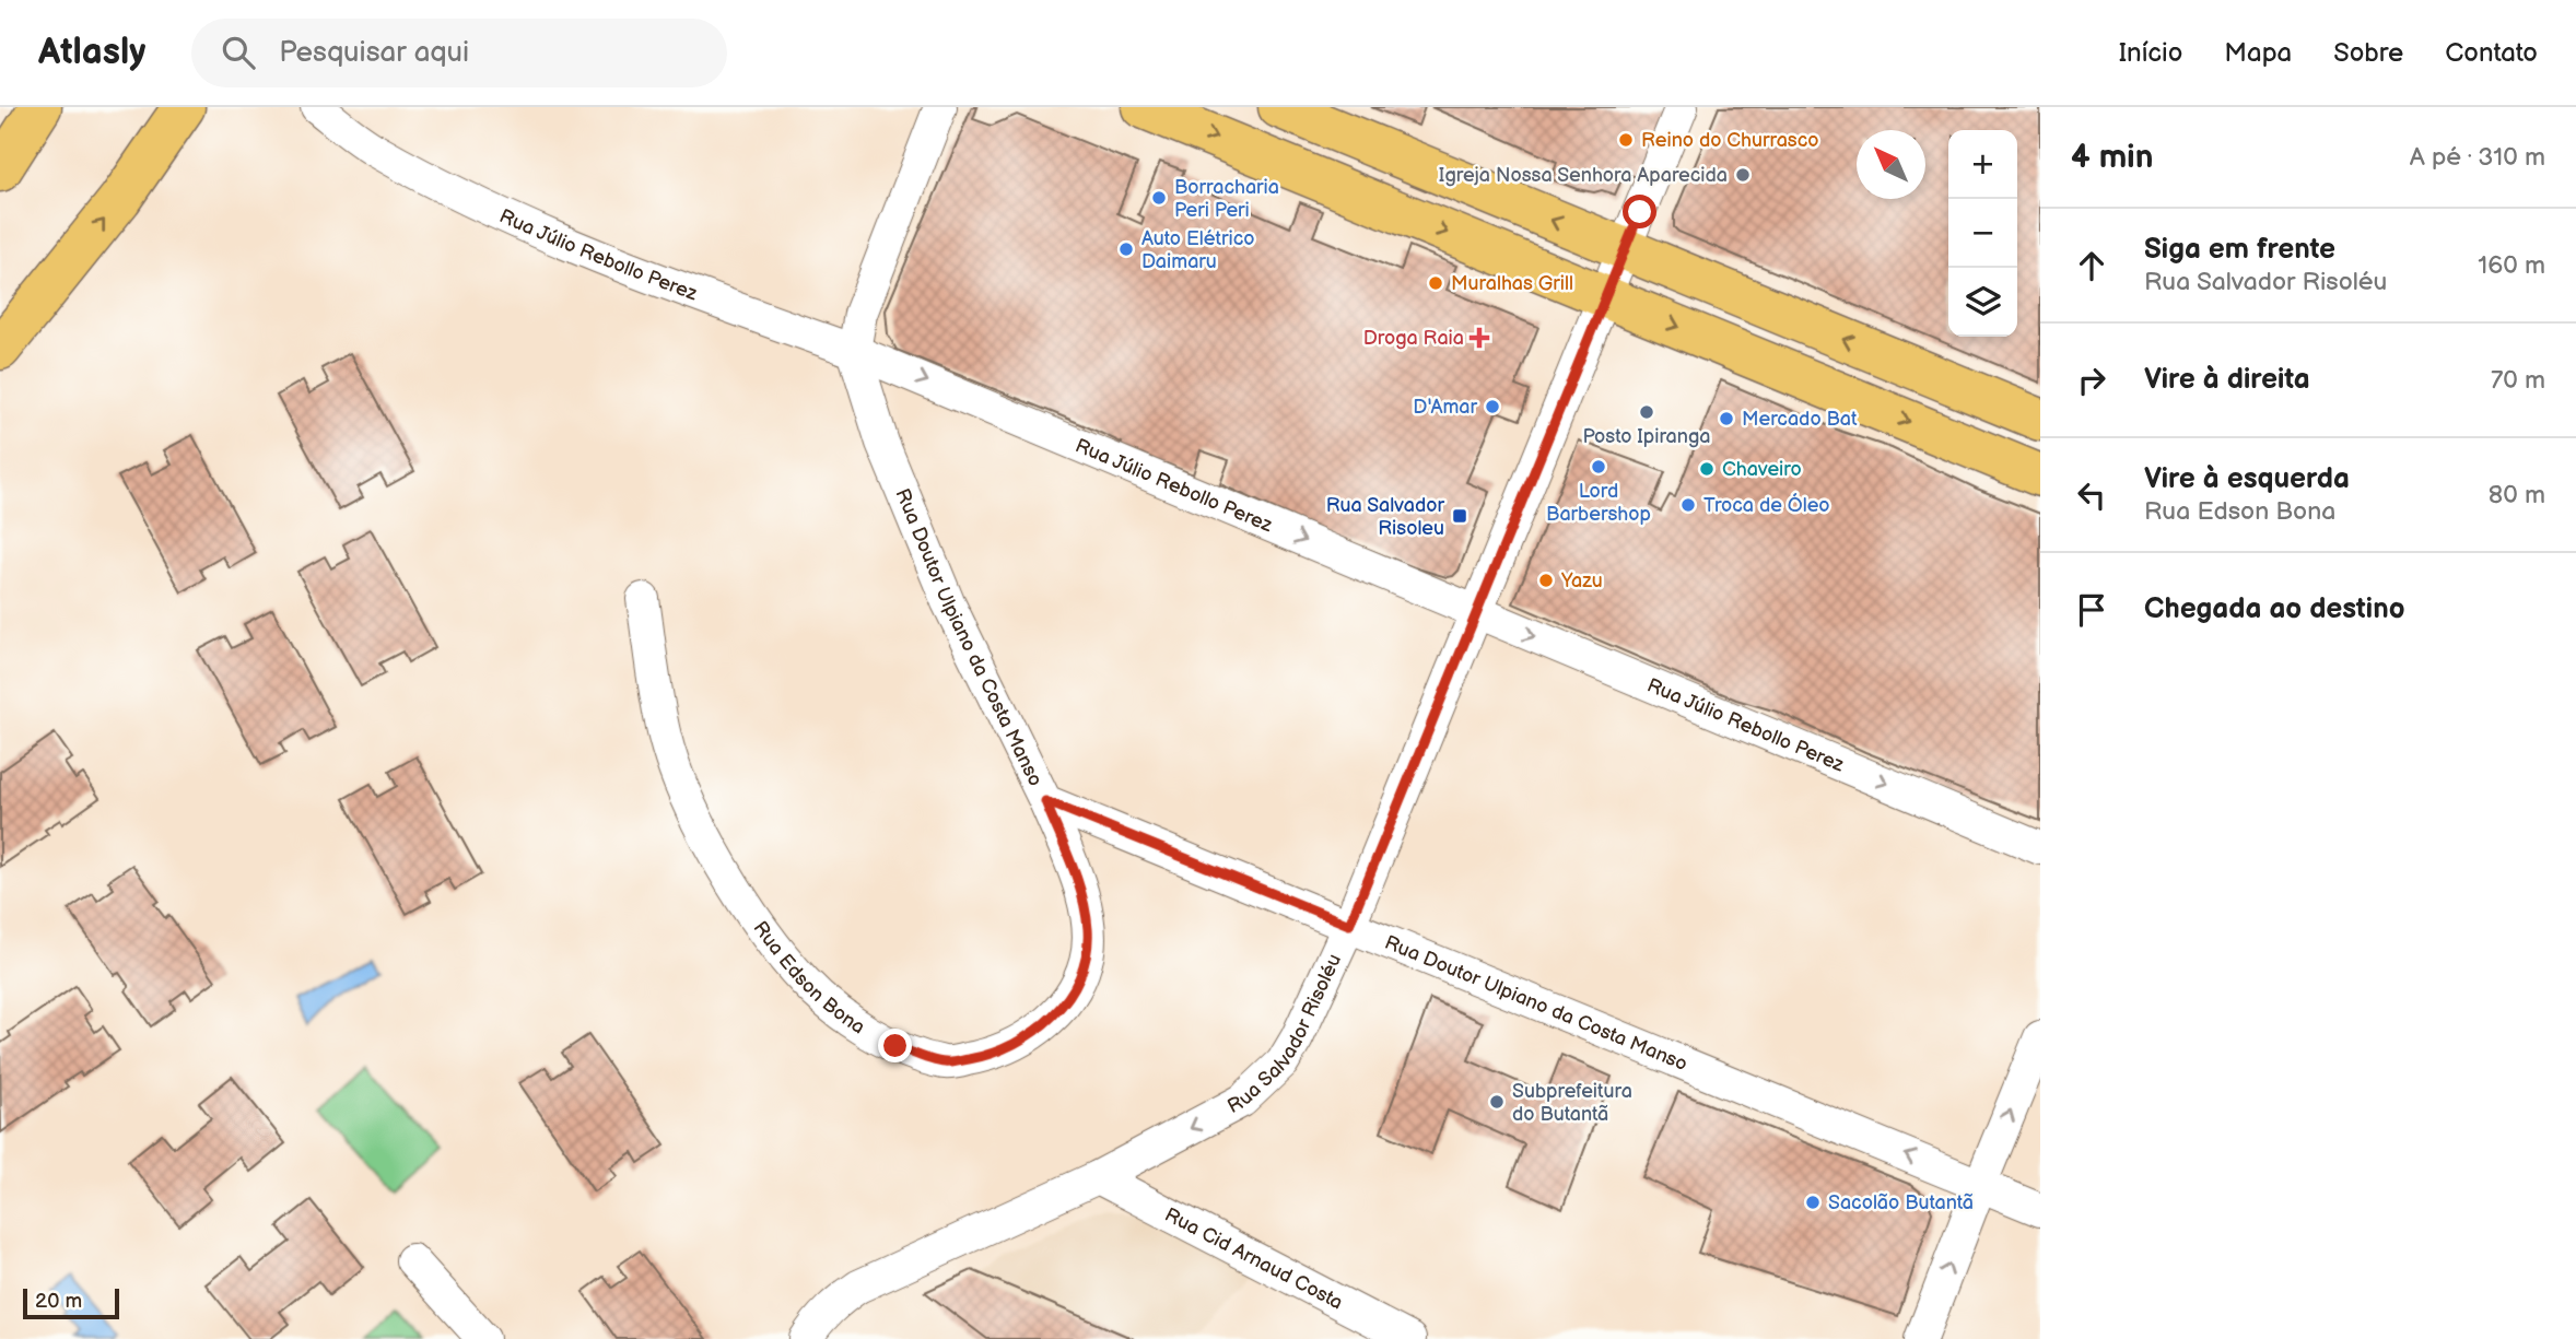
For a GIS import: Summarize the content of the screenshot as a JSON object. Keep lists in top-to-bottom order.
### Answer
{
  "streets": {
    "street": [
      "Rua Júlio Rebollo Perez",
      "Rua Doutor Ulpiano da Costa Manso",
      "Rua Edson Bona",
      "Rua Salvador Risoléu",
      "Rua Cid Arnaud Costa"
    ]
  },
  "crossings": [
    ["Rua Júlio Rebollo Perez", "Rua Doutor Ulpiano da Costa Manso"],
    ["Rua Júlio Rebollo Perez", "Rua Salvador Risoléu"],
    ["Rua Doutor Ulpiano da Costa Manso", "Rua Edson Bona"],
    ["Rua Doutor Ulpiano da Costa Manso", "Rua Salvador Risoléu"],
    ["Rua Salvador Risoléu", "Rua Cid Arnaud Costa"]
  ],
  "one_way": ["Rua Júlio Rebollo Perez", "Rua Doutor Ulpiano da Costa Manso"],
  "places": {
    "other": [
      "Reino do Churrasco",
      "Igreja Nossa Senhora Aparecida",
      "Borracharia Peri Peri",
      "Auto Elétrico Daimaru",
      "Muralhas Grill",
      "D'Amar",
      "Posto Ipiranga",
      "Mercado Bat",
      "Lord Barbershop",
      "Chaveiro",
      "Troca de Óleo",
      "Yazu",
      "Subprefeitura do Butantã",
      "Sacolão Butantã"
    ],
    "health": ["Droga Raia"],
    "transit": ["Rua Salvador Risoleu"]
  },
  "scale_bar": "20 m",
  "north": "top left",
  "page": {
    "header": "Atlasly",
    "search": "Pesquisar aqui",
    "nav": [
      "Início",
      "Mapa",
      "Sobre",
      "Contato"
    ],
    "heading": ["4 min", "A pé · 310 m"],
    "map_buttons": ["+", "−"],
    "list": [
      ["Siga em frente", "Rua Salvador Risoléu", "160 m"],
      ["Vire à direita", "70 m"],
      ["Vire à esquerda", "Rua Edson Bona", "80 m"],
      "Chegada ao destino"
    ],
    "scale": "20 m"
  }
}
